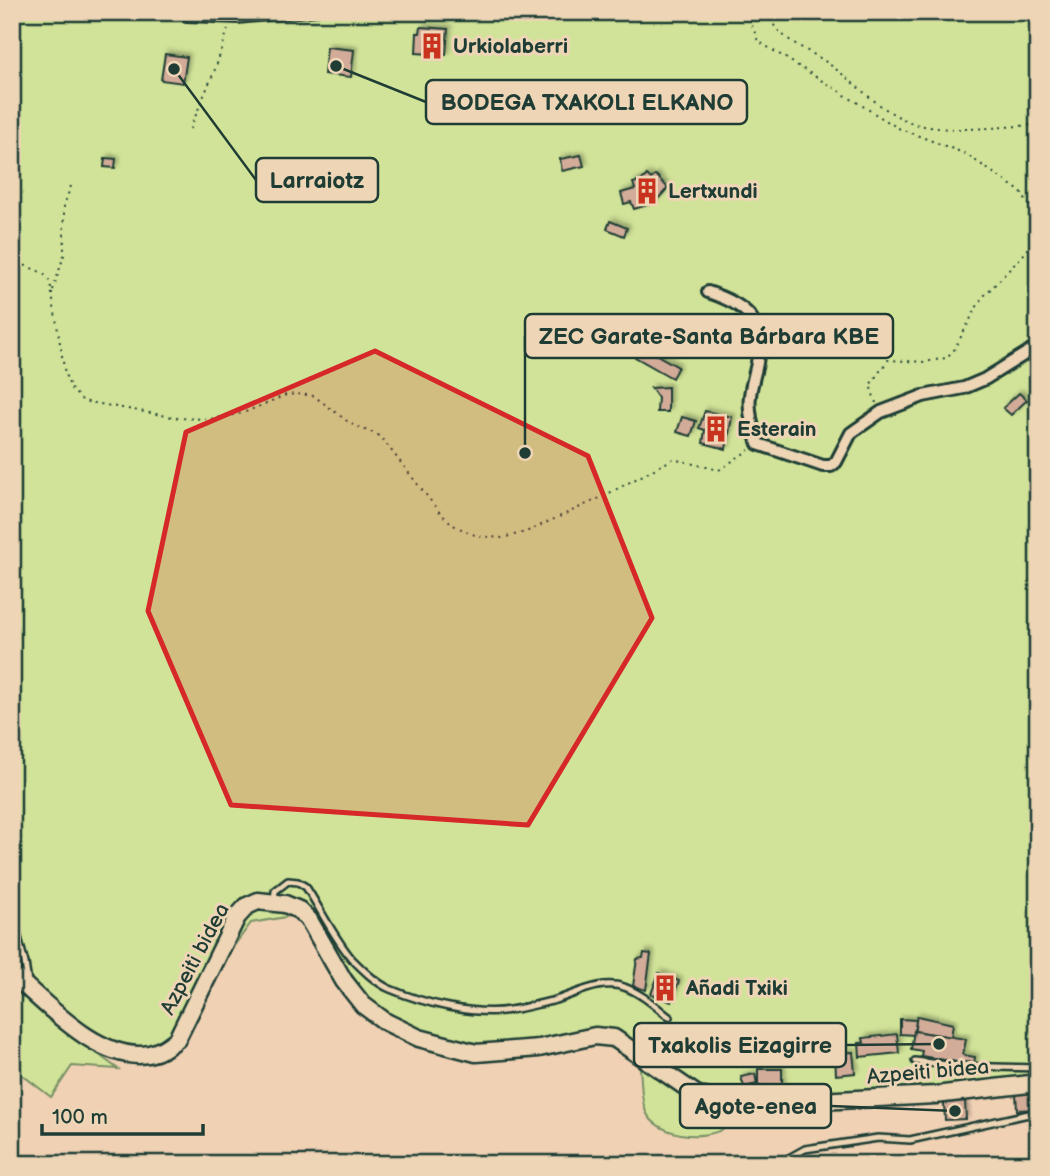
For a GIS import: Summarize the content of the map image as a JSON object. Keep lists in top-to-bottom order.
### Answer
{
  "streets": {
    "main road": ["Azpeiti bidea"]
  },
  "places": {
    "building": [
      "Urkiolaberri",
      "Lertxundi",
      "Esterain",
      "Añadi Txiki"
    ],
    "other": [
      "BODEGA TXAKOLI ELKANO",
      "Larraiotz",
      "ZEC Garate-Santa Bárbara KBE",
      "Txakolis Eizagirre",
      "Agote-enea"
    ]
  },
  "scale_bar": "100 m"
}
